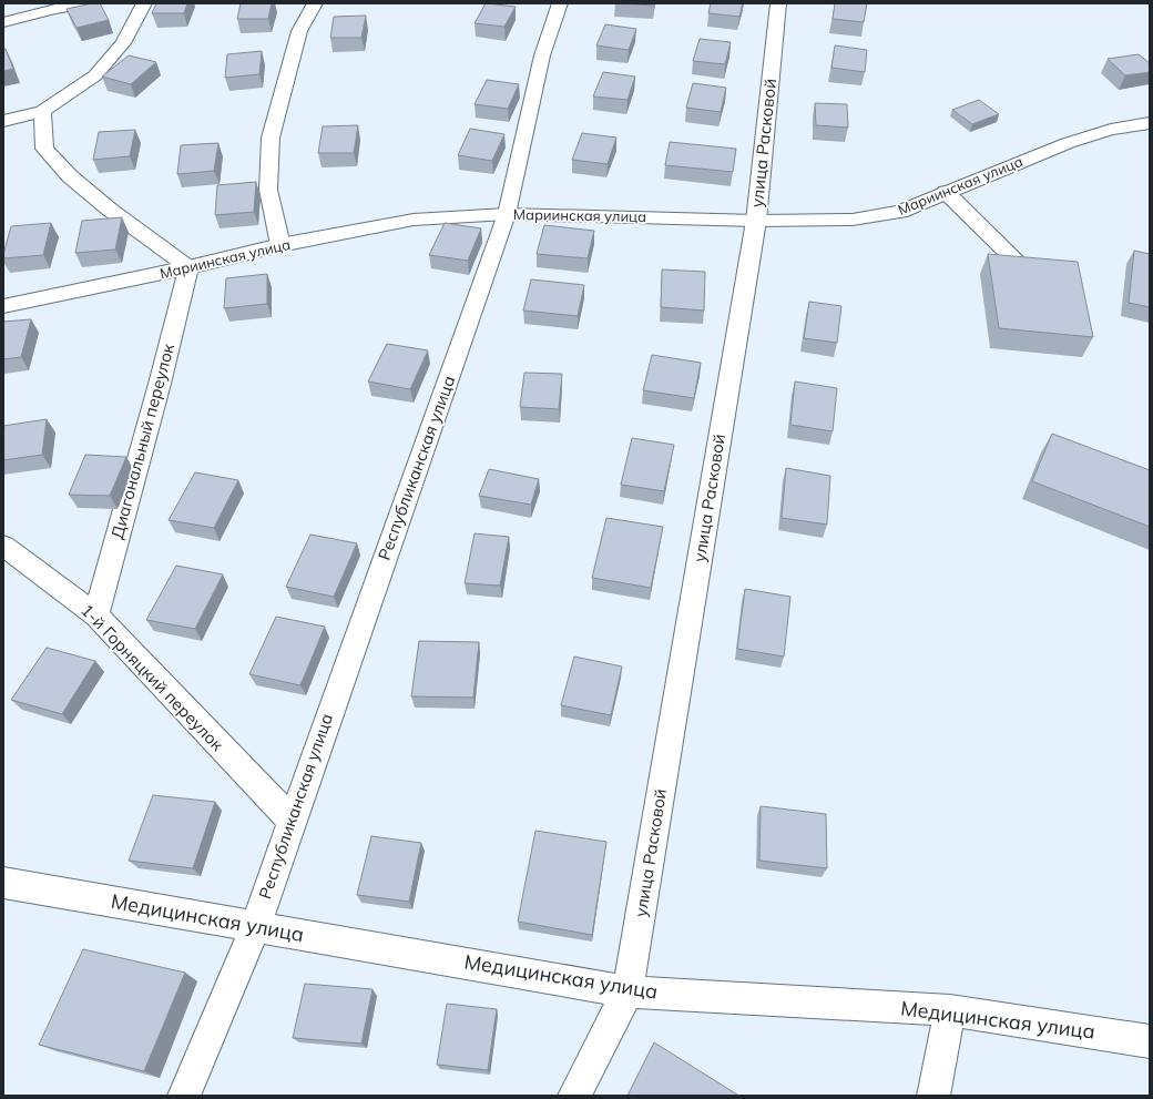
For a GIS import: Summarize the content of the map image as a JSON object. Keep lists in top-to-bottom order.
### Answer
{
  "streets": {
    "street": [
      "улица Расковой",
      "Мариинская улица",
      "Диагональный переулок",
      "Республиканская улица",
      "1-й Горняцкий переулок",
      "Медицинская улица"
    ]
  },
  "crossings": [
    ["улица Расковой", "Мариинская улица"],
    ["улица Расковой", "Медицинская улица"],
    ["Мариинская улица", "Диагональный переулок"],
    ["Мариинская улица", "Республиканская улица"],
    ["Диагональный переулок", "1-й Горняцкий переулок"],
    ["Республиканская улица", "1-й Горняцкий переулок"],
    ["Республиканская улица", "Медицинская улица"]
  ]
}
